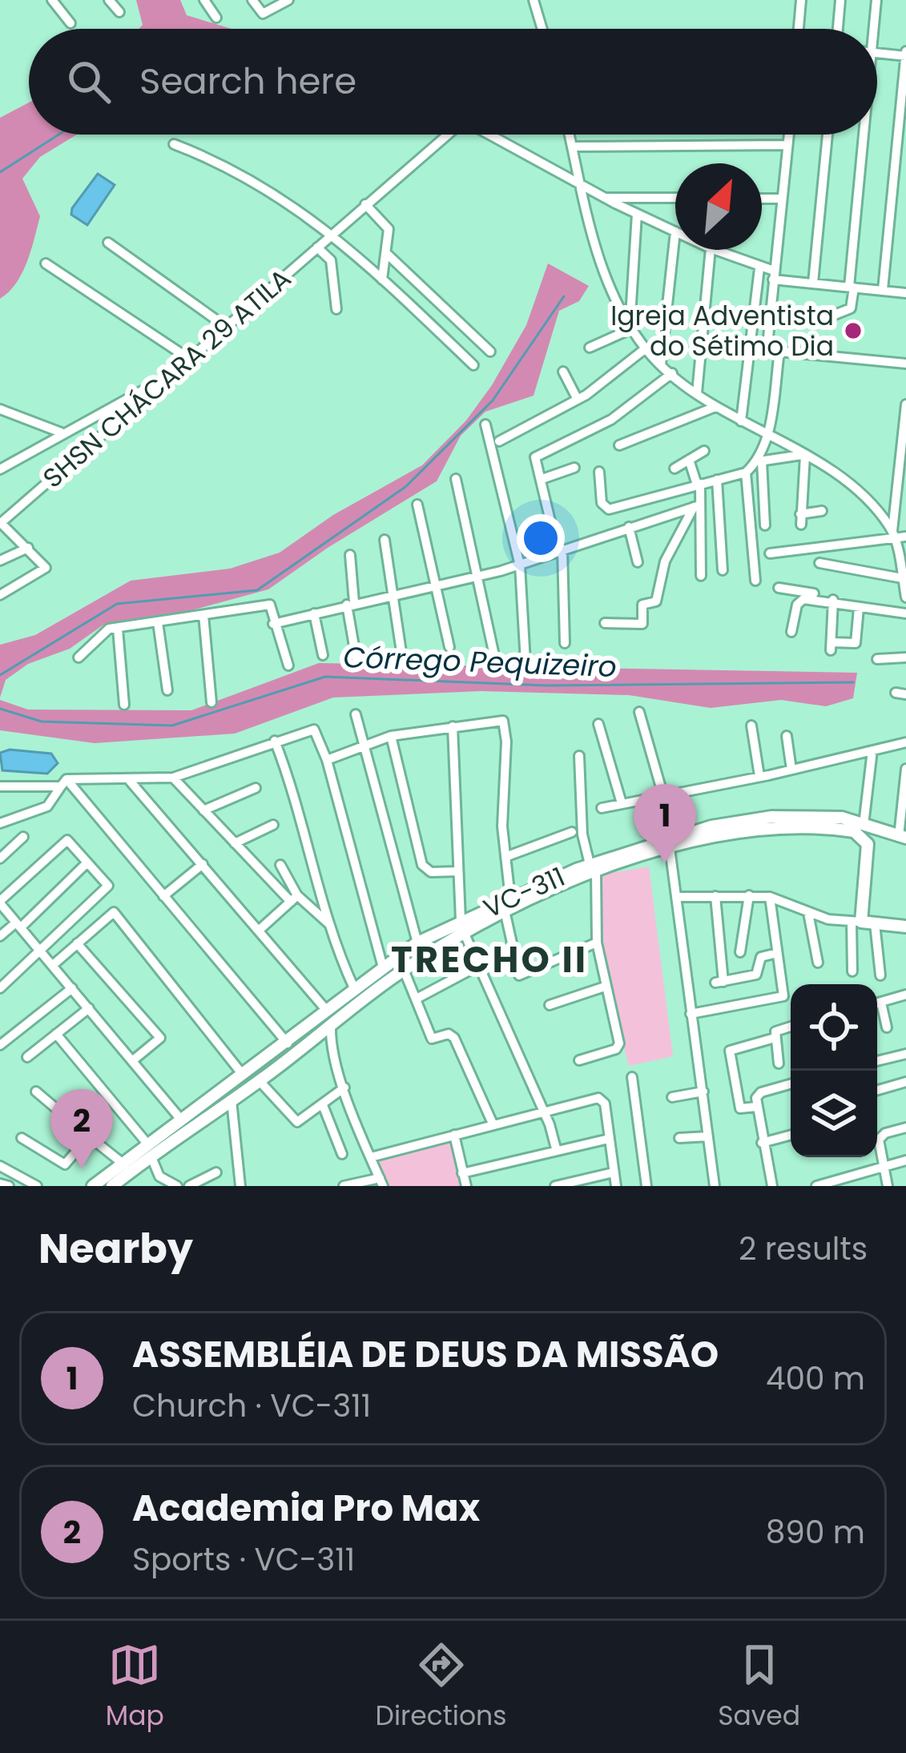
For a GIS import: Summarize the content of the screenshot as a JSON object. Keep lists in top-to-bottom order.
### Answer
{
  "streets": {
    "main road": ["VC-311"],
    "street": ["SHSN CHÁCARA 29 ATILA"]
  },
  "districts": ["TRECHO II"],
  "water": ["Córrego Pequizeiro"],
  "places": ["Igreja Adventista do Sétimo Dia"],
  "north": "top right",
  "page": {
    "search": "Search here",
    "pins": ["1", "2"],
    "heading": ["Nearby", "2 results"],
    "list": [
      {
        "mark": "1",
        "name": "ASSEMBLÉIA DE DEUS DA MISSÃO",
        "note": "Church · VC-311",
        "value": "400 m"
      },
      {
        "mark": "2",
        "name": "Academia Pro Max",
        "note": "Sports · VC-311",
        "value": "890 m"
      }
    ],
    "nav": ["Map", "Directions", "Saved"]
  }
}
